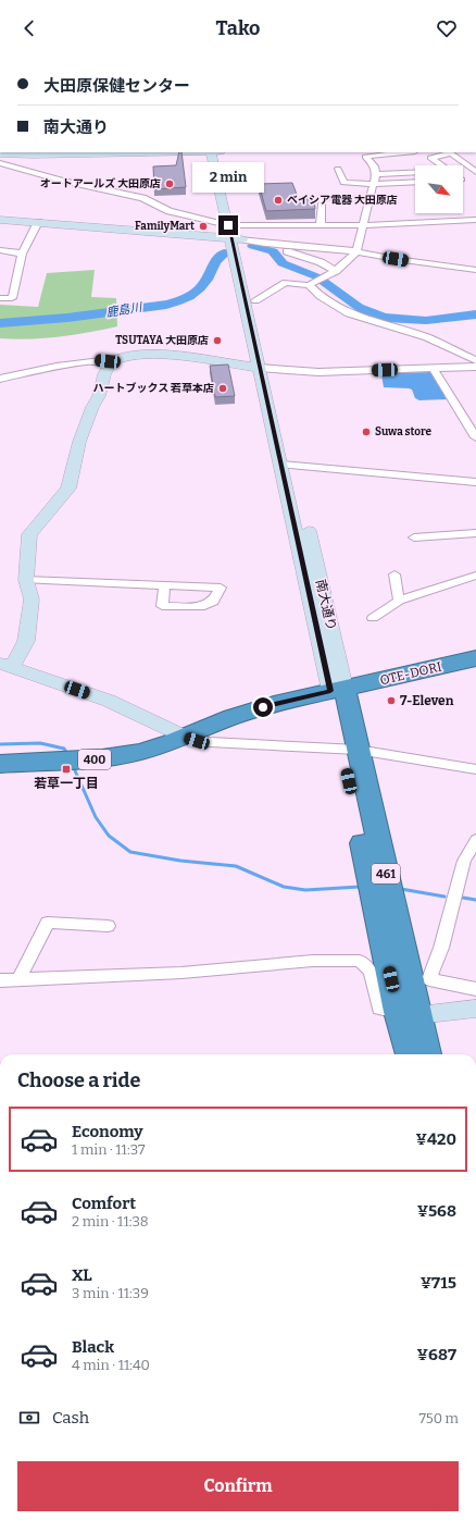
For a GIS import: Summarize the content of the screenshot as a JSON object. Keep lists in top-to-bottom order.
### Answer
{
  "streets": {
    "highway": [
      "南大通り",
      "OTE-DORI",
      "400",
      "461"
    ]
  },
  "crossings": [
    ["南大通り", "OTE-DORI"],
    ["南大通り", "400"],
    ["OTE-DORI", "400"]
  ],
  "water": ["鹿島川"],
  "places": {
    "other": [
      "オートアールズ 大田原店",
      "ベイシア電器 大田原店",
      "FamilyMart",
      "TSUTAYA 大田原店",
      "ハートブックス 若草本店",
      "Suwa store",
      "7-Eleven"
    ],
    "transit": ["若草一丁目"]
  },
  "north": "bottom right",
  "page": {
    "header": "Tako",
    "banner": ["大田原保健センター", "南大通り"],
    "bubble": "2 min",
    "heading": "Choose a ride",
    "list": [
      {
        "name": "Economy",
        "note": "1 min · 11:37",
        "value": "¥420"
      },
      {
        "name": "Comfort",
        "note": "2 min · 11:38",
        "value": "¥568"
      },
      {
        "name": "XL",
        "note": "3 min · 11:39",
        "value": "¥715"
      },
      {
        "name": "Black",
        "note": "4 min · 11:40",
        "value": "¥687"
      }
    ],
    "pay": ["Cash", "750 m"],
    "buttons": "Confirm"
  }
}
